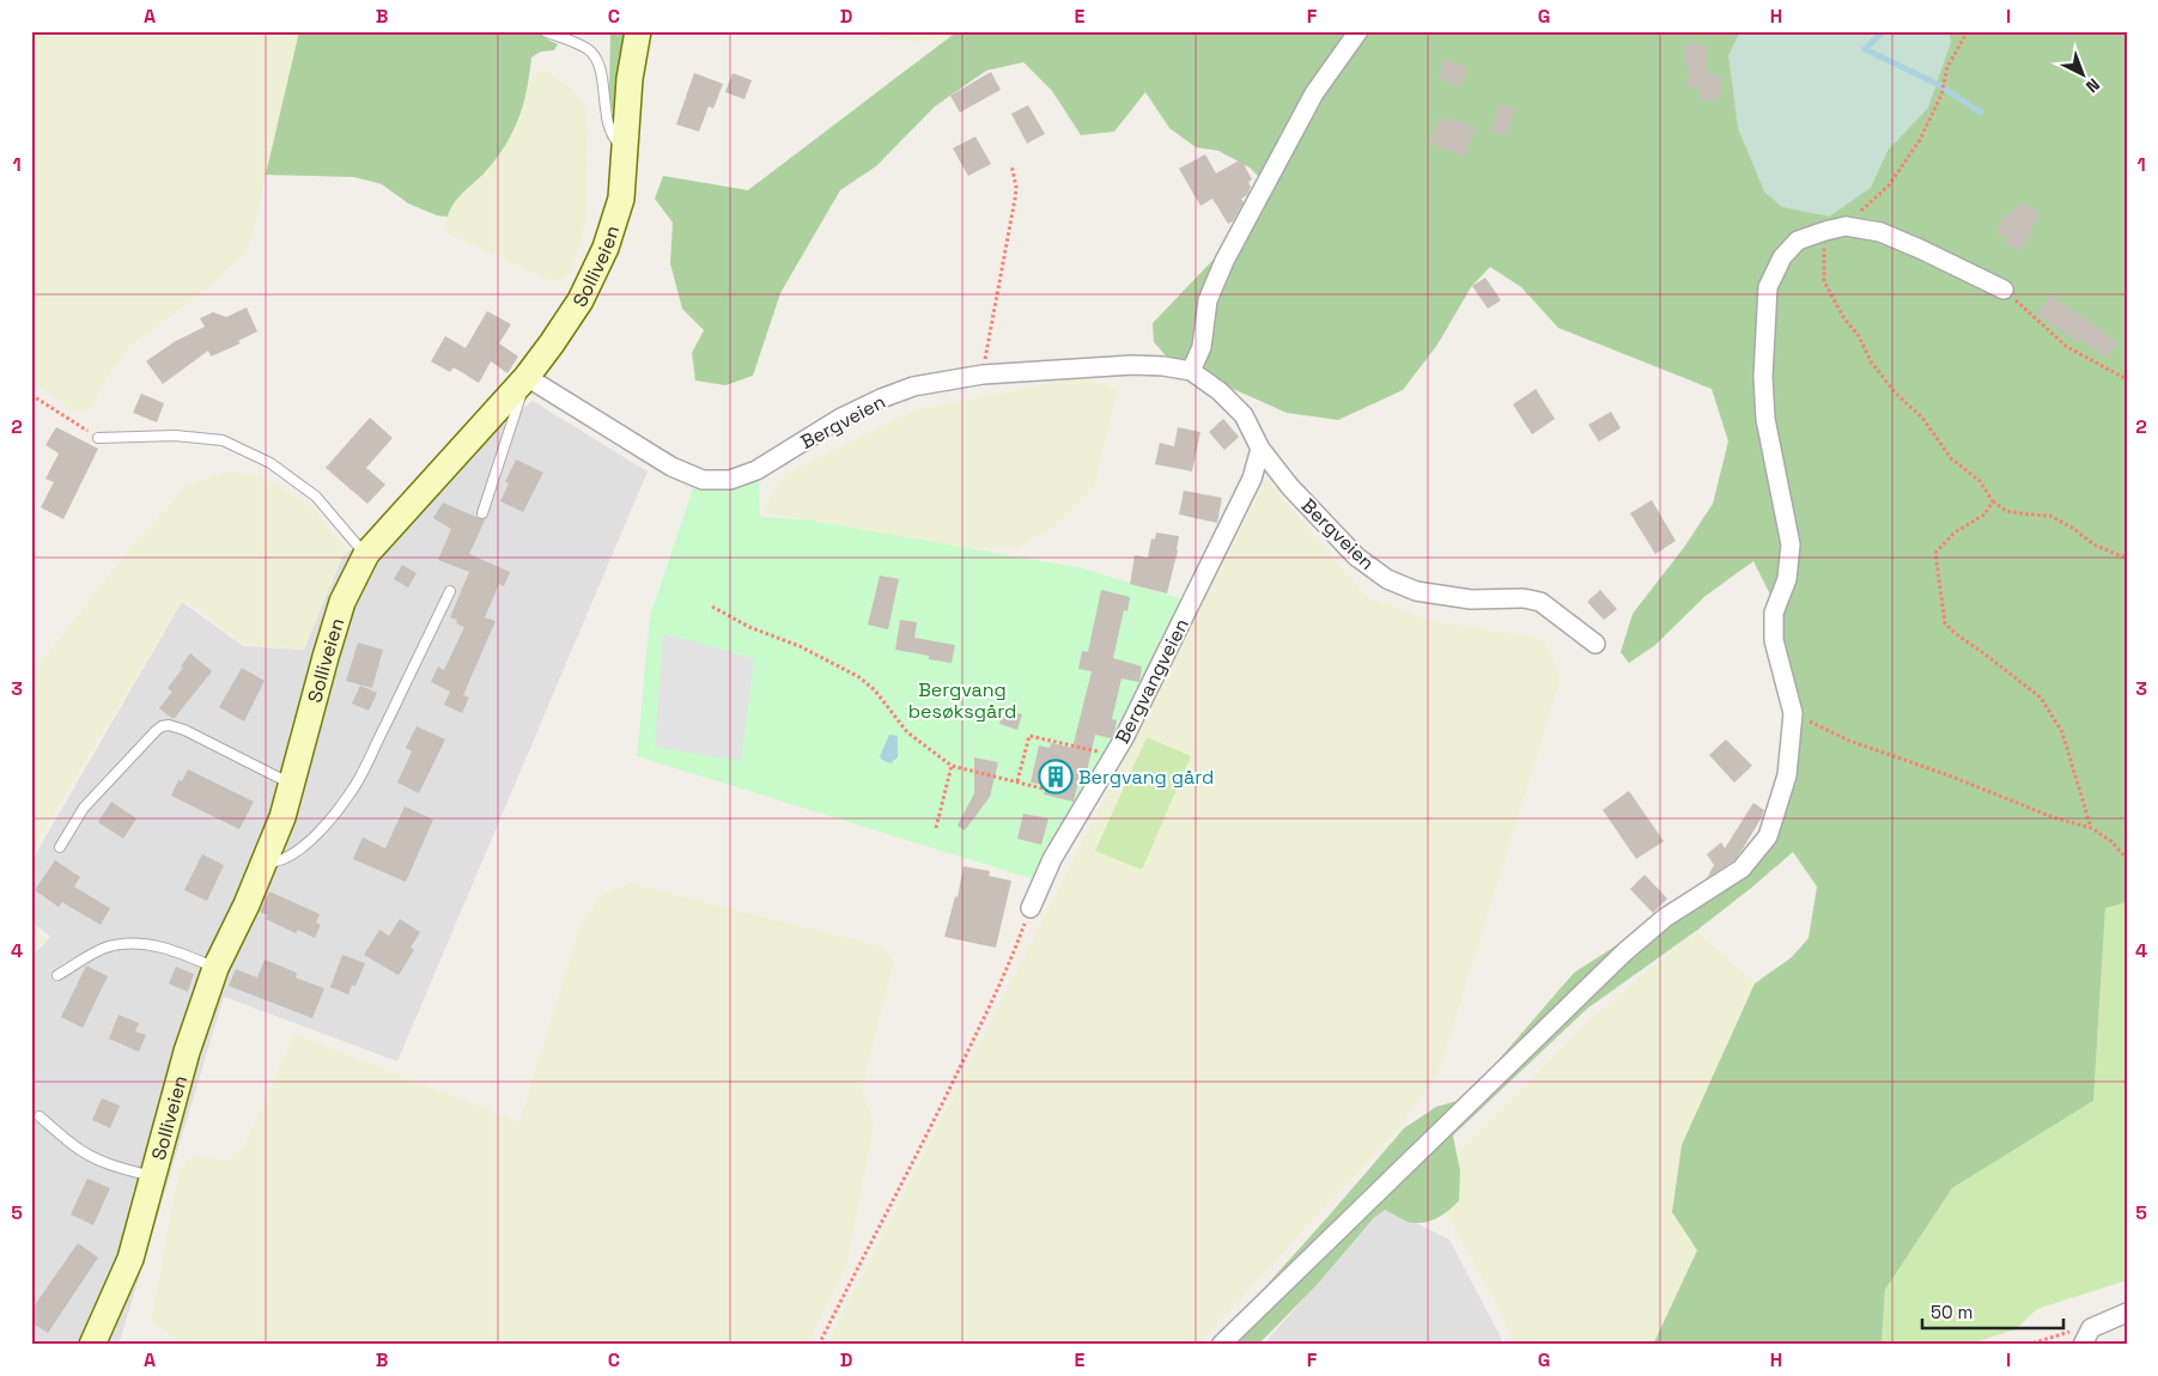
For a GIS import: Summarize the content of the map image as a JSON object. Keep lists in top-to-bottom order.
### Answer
{
  "streets": {
    "street": ["Solliveien", "Bergveien", "Bergvangveien"]
  },
  "crossings": [
    ["Solliveien", "Bergveien"],
    ["Bergveien", "Bergvangveien"]
  ],
  "parks": ["Bergvang besøksgård"],
  "places": {
    "building": ["Bergvang gård"]
  },
  "scale_bar": "50 m",
  "north": "bottom right",
  "grid": {
    "columns": [
      "A",
      "B",
      "C",
      "D",
      "E",
      "F",
      "G",
      "H",
      "I"
    ],
    "rows": [
      "1",
      "2",
      "3",
      "4",
      "5"
    ]
  }
}
